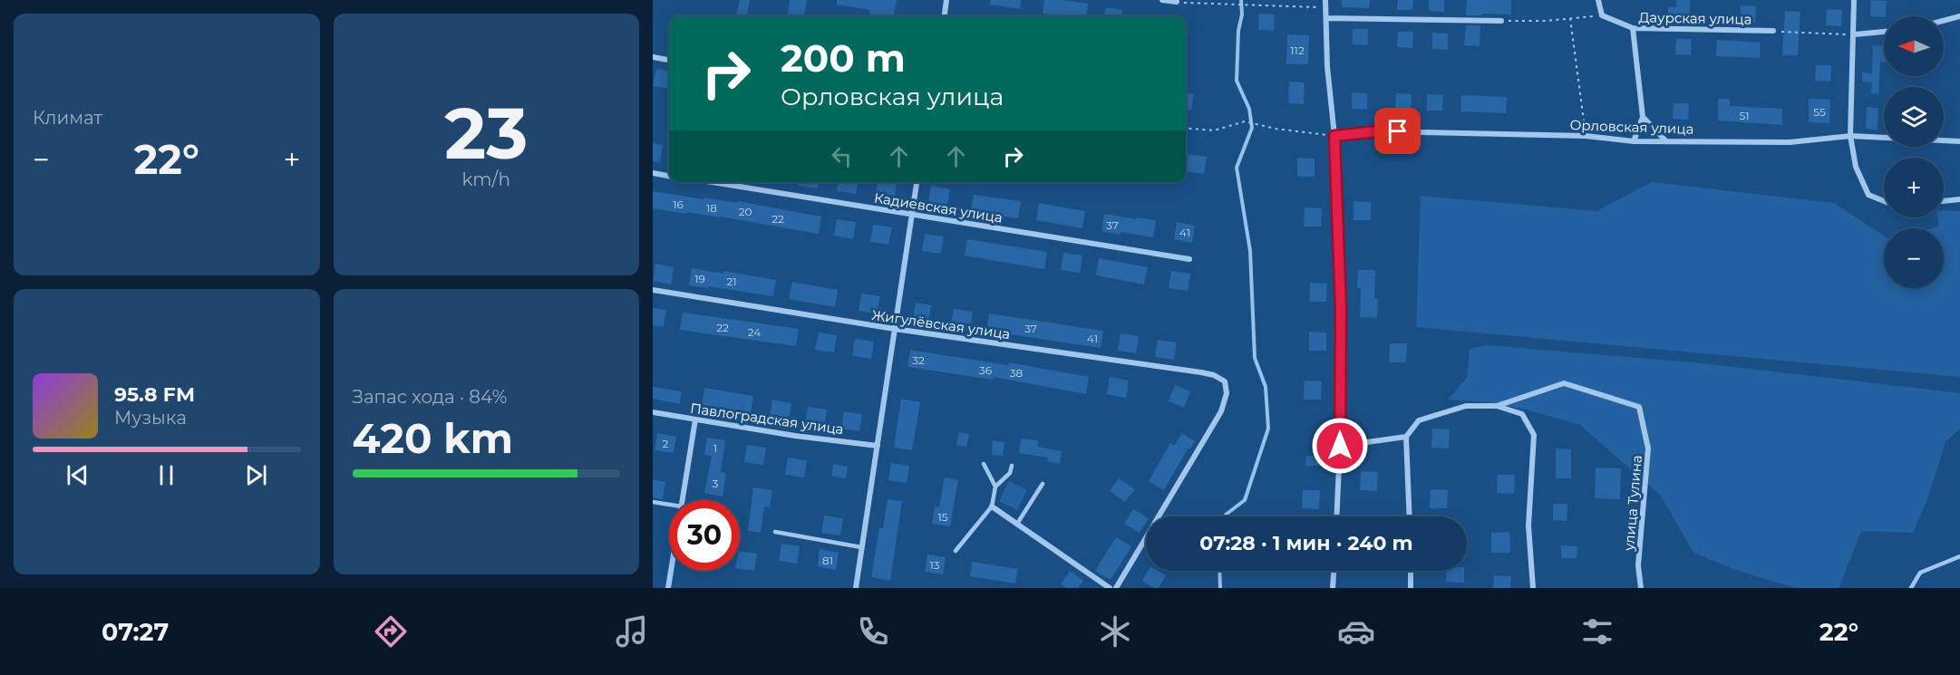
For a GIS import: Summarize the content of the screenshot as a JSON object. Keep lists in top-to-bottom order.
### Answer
{
  "streets": {
    "street": [
      "Даурская улица",
      "Орловская улица",
      "Кадиевская улица",
      "Жигулёвская улица",
      "Павлоградская улица",
      "улица Тулина"
    ]
  },
  "house_numbers": [
    "112",
    "55",
    "51",
    "16",
    "18",
    "20",
    "22",
    "37",
    "41",
    "19",
    "21",
    "22",
    "37",
    "24",
    "41",
    "32",
    "36",
    "38",
    "2",
    "1",
    "3",
    "15",
    "81",
    "13"
  ],
  "north": "left",
  "page": {
    "tile": [
      "Климат",
      ["23", "km/h"],
      ["Запас хода · 84%", "420 km"]
    ],
    "map_buttons": ["+", "−"],
    "turn": ["200 m", "Орловская улица"],
    "heat": ["−", "22°", "+"],
    "song": ["95.8 FM", "Музыка"],
    "limit": "30",
    "trip": "07:28 · 1 мин · 240 m",
    "tabs": ["07:27", "22°"]
  }
}
